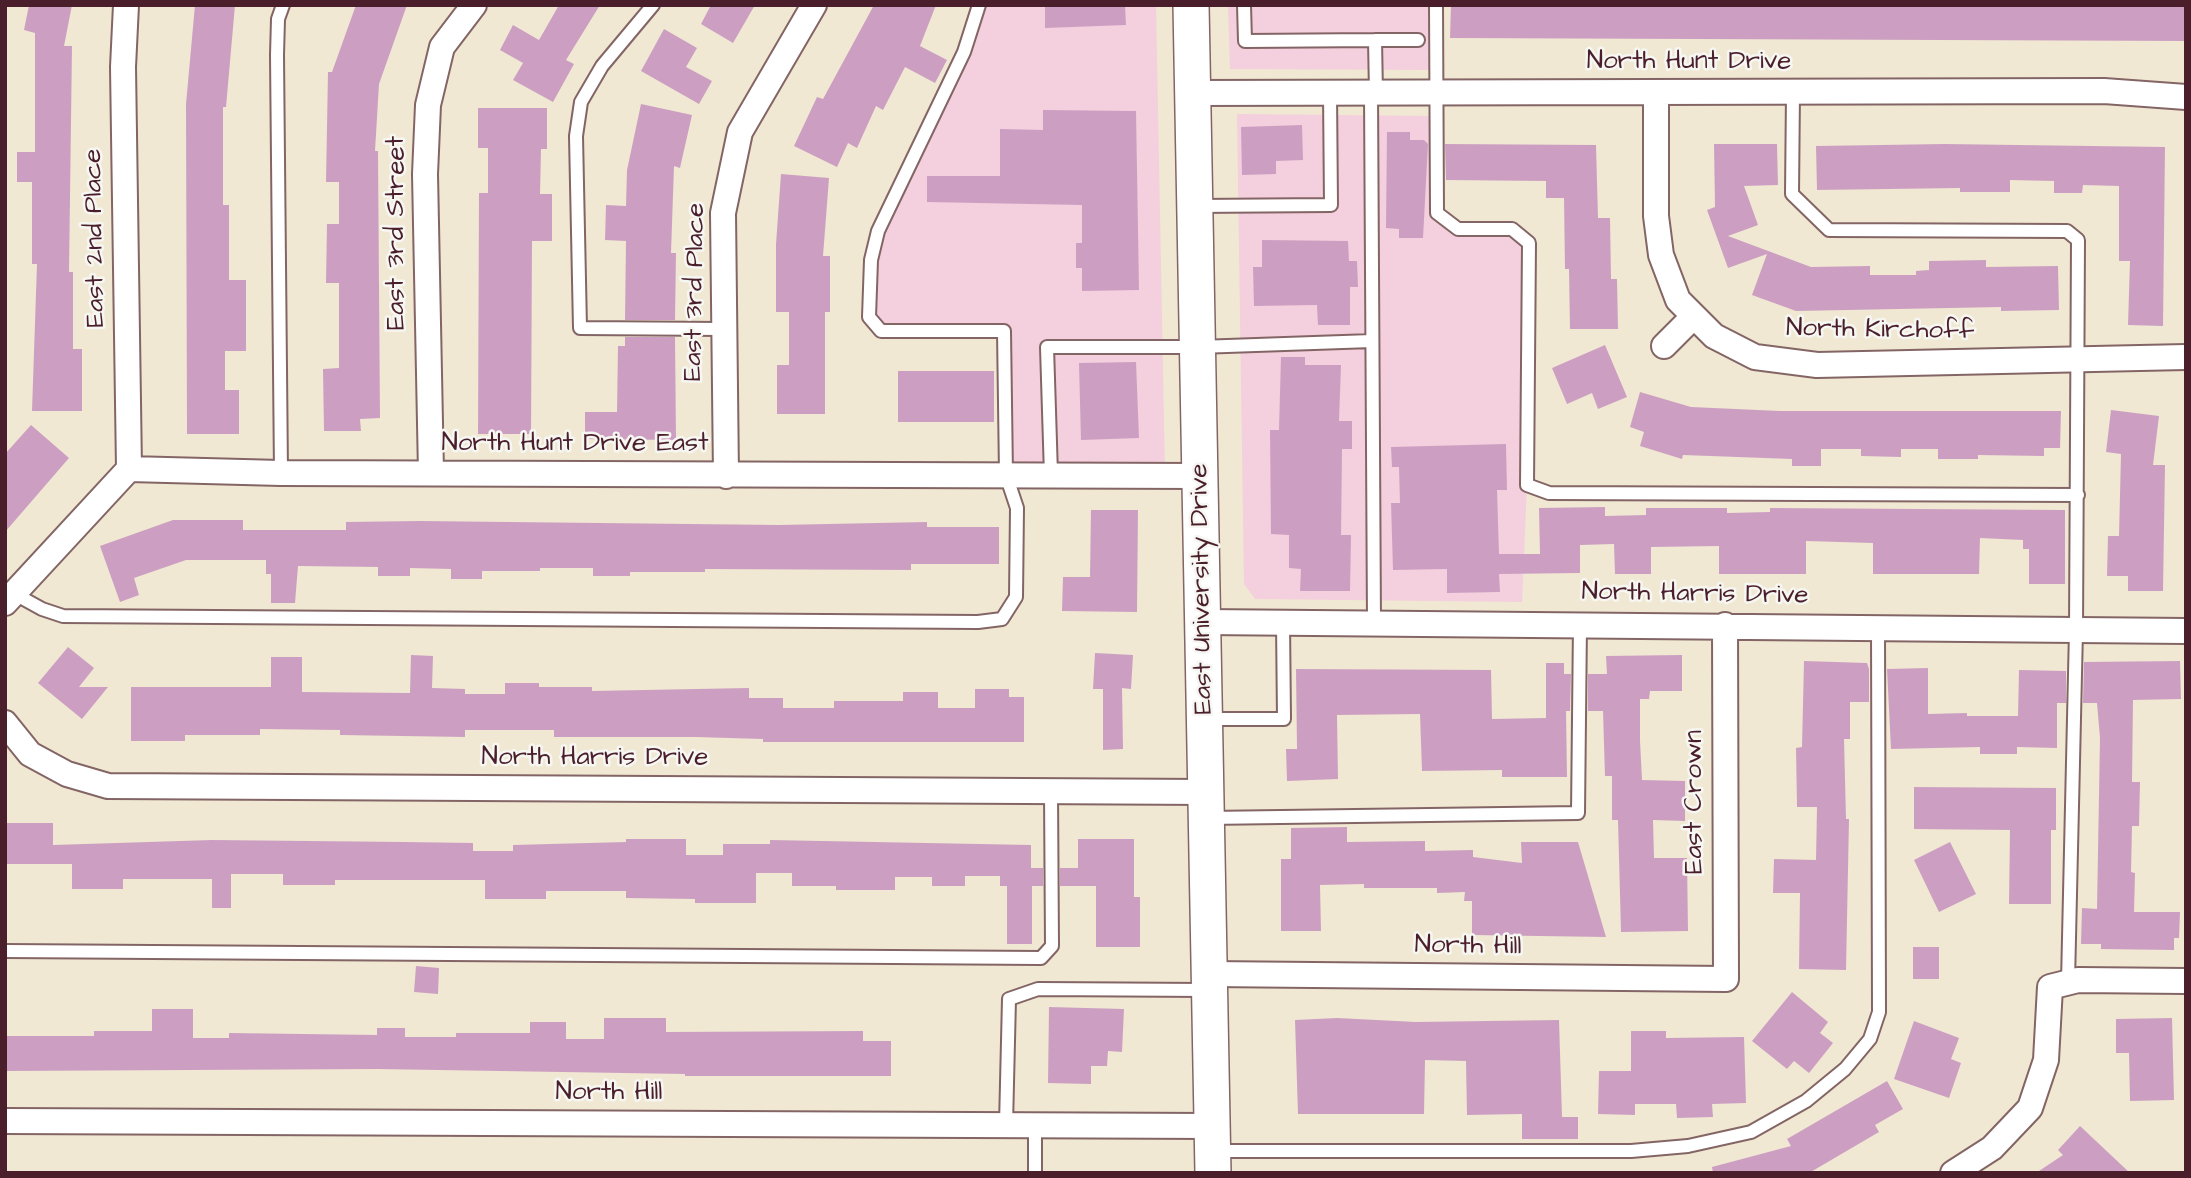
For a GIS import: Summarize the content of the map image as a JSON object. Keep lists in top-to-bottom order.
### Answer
{
  "streets": {
    "main road": ["East University Drive"],
    "street": [
      "North Hunt Drive",
      "East 3rd Street",
      "East 2nd Place",
      "East 3rd Place",
      "North Kirchoff",
      "North Hunt Drive East",
      "North Harris Drive",
      "East Crown",
      "North Hill"
    ]
  },
  "crossings": [
    ["North Hunt Drive", "North Kirchoff"],
    ["North Hunt Drive", "East University Drive"],
    ["East 3rd Street", "North Hunt Drive East"],
    ["East 2nd Place", "North Hunt Drive East"],
    ["East 3rd Place", "North Hunt Drive East"],
    ["North Hunt Drive East", "East University Drive"],
    ["East University Drive", "North Harris Drive"],
    ["East University Drive", "North Hill"],
    ["North Harris Drive", "East Crown"],
    ["East Crown", "North Hill"]
  ]
}
